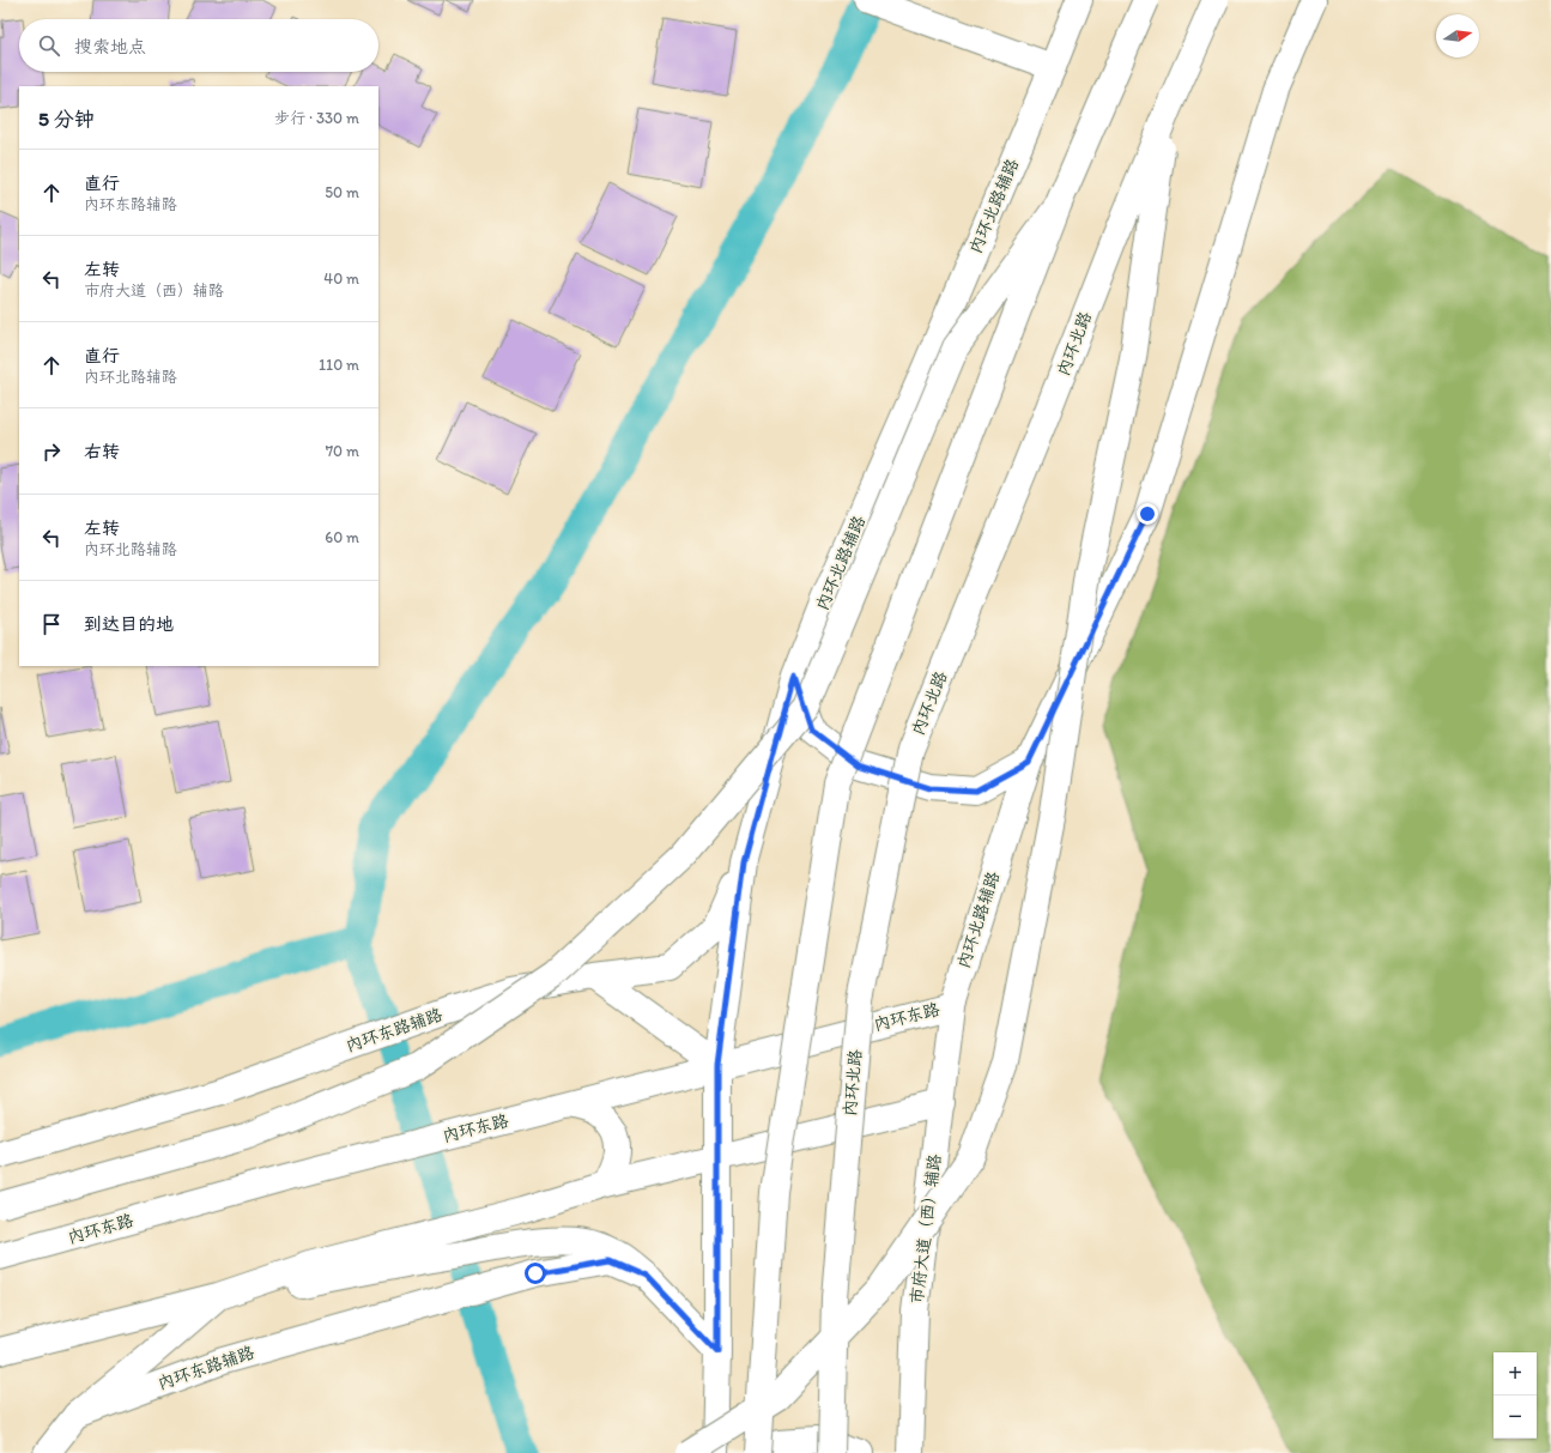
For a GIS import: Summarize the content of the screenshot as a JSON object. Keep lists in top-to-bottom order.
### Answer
{
  "streets": {
    "main road": [
      "内环北路辅路",
      "内环北路",
      "内环东路",
      "内环东路辅路",
      "市府大道（西）辅路"
    ]
  },
  "crossings": [
    ["内环北路辅路", "内环东路"],
    ["内环北路辅路", "内环东路辅路"],
    ["内环北路辅路", "市府大道（西）辅路"],
    ["内环东路", "市府大道（西）辅路"]
  ],
  "north": "right",
  "page": {
    "search": "搜索地点",
    "heading": ["5 分钟", "步行 · 330 m"],
    "list": [
      ["直行", "内环东路辅路", "50 m"],
      ["左转", "市府大道（西）辅路", "40 m"],
      ["直行", "内环北路辅路", "110 m"],
      ["右转", "70 m"],
      ["左转", "内环北路辅路", "60 m"],
      "到达目的地"
    ],
    "map_buttons": ["+", "−"]
  }
}
